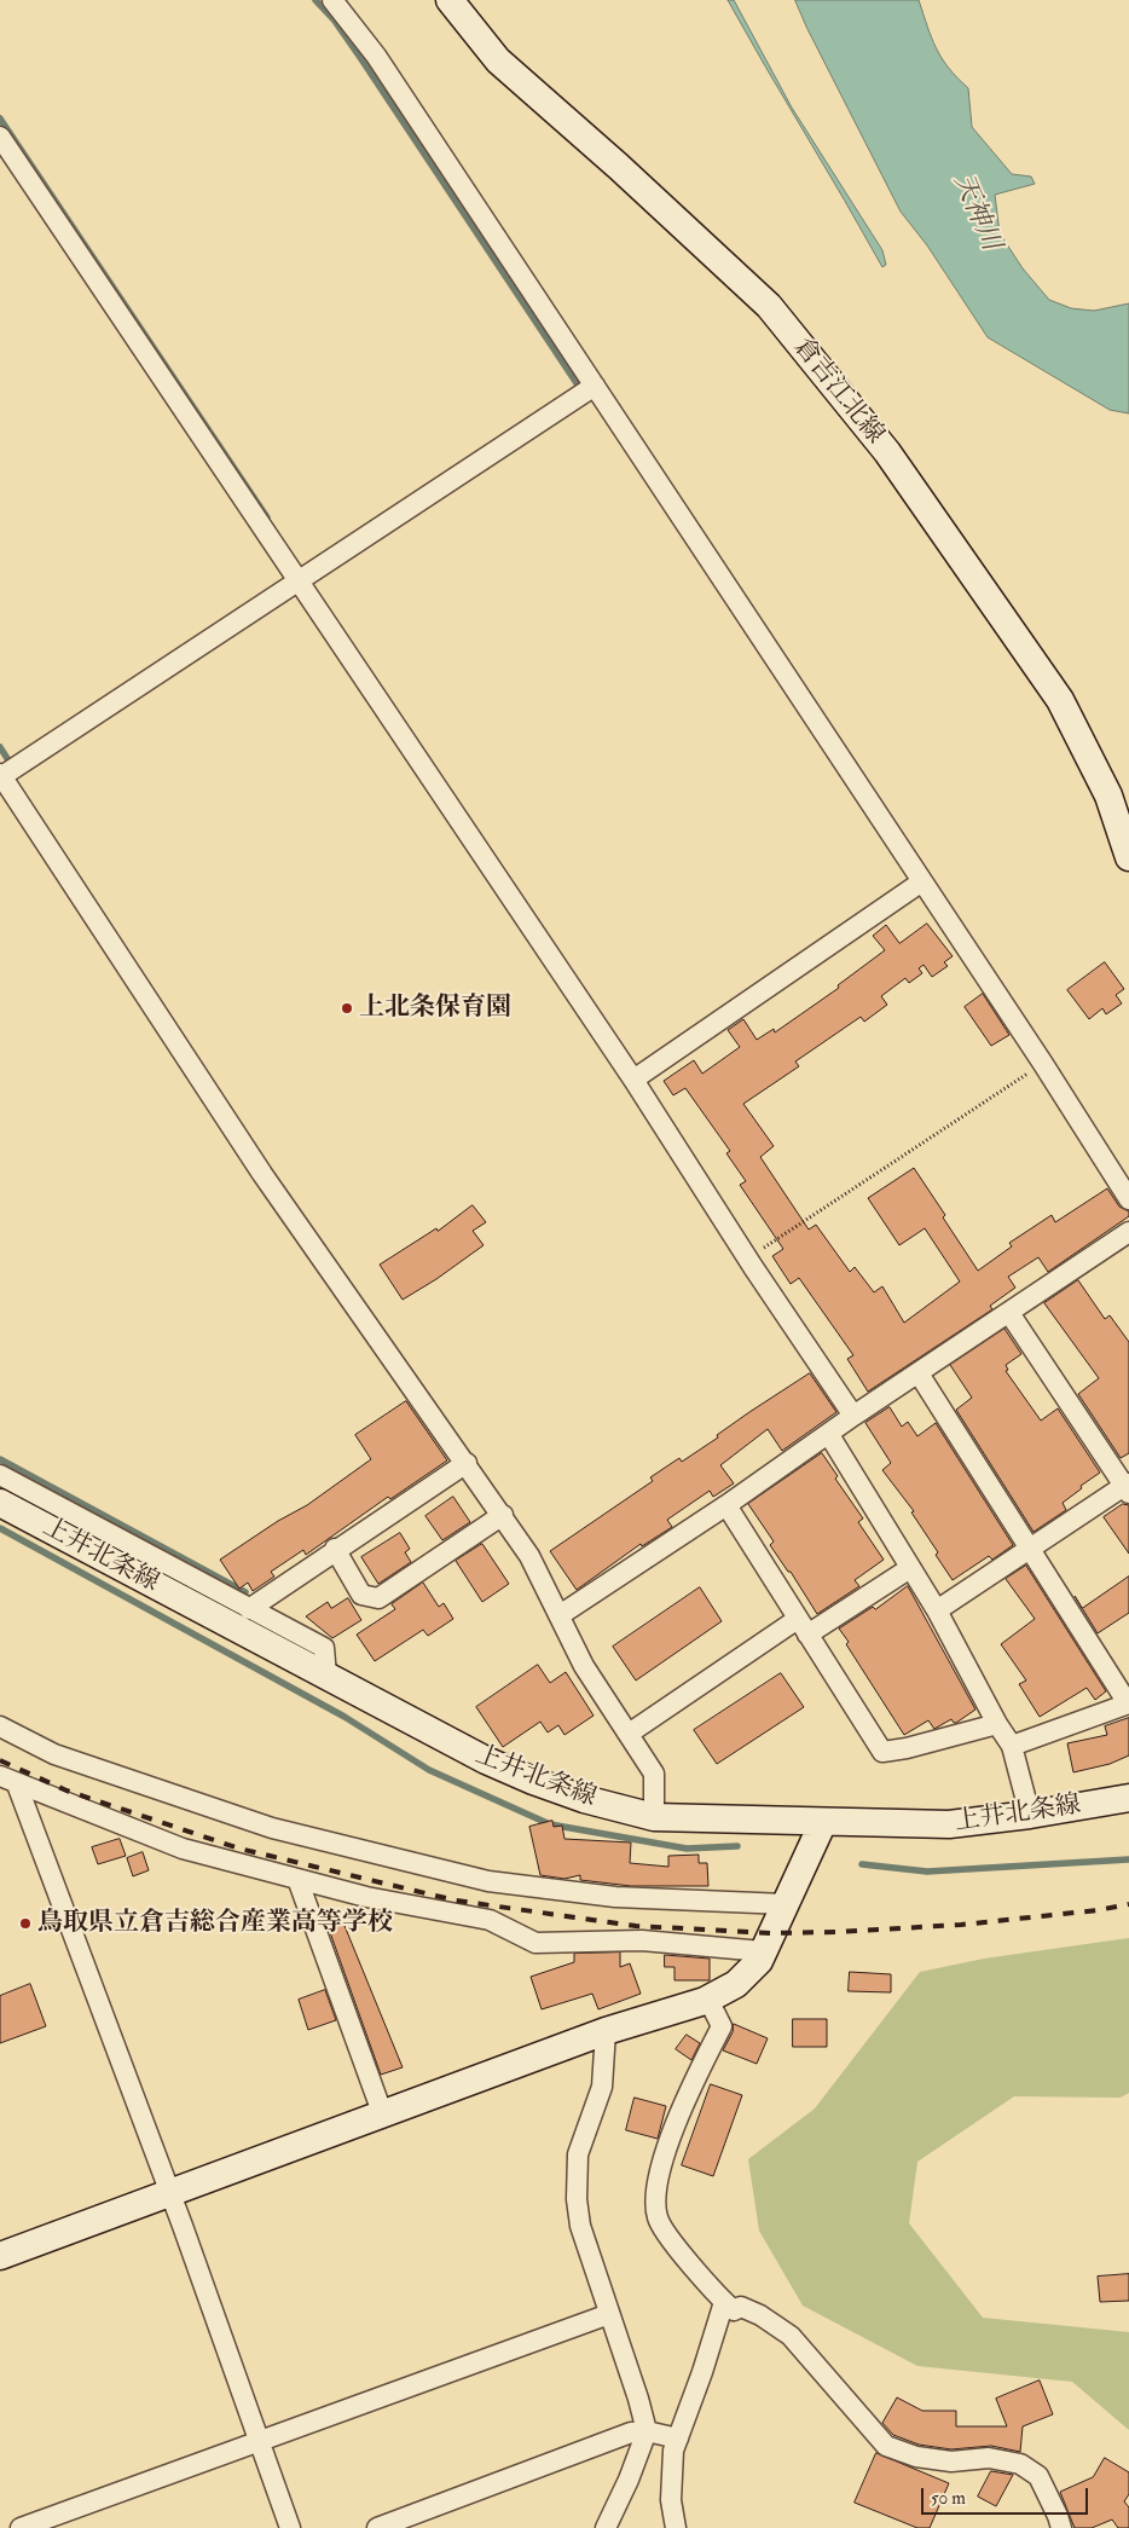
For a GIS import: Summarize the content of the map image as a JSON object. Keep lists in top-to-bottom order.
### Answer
{
  "streets": {
    "main road": ["倉吉江北線", "上井北条線"]
  },
  "water": ["天神川"],
  "places": ["上北条保育園", "鳥取県立倉吉総合産業高等学校"],
  "scale_bar": "50 m"
}
